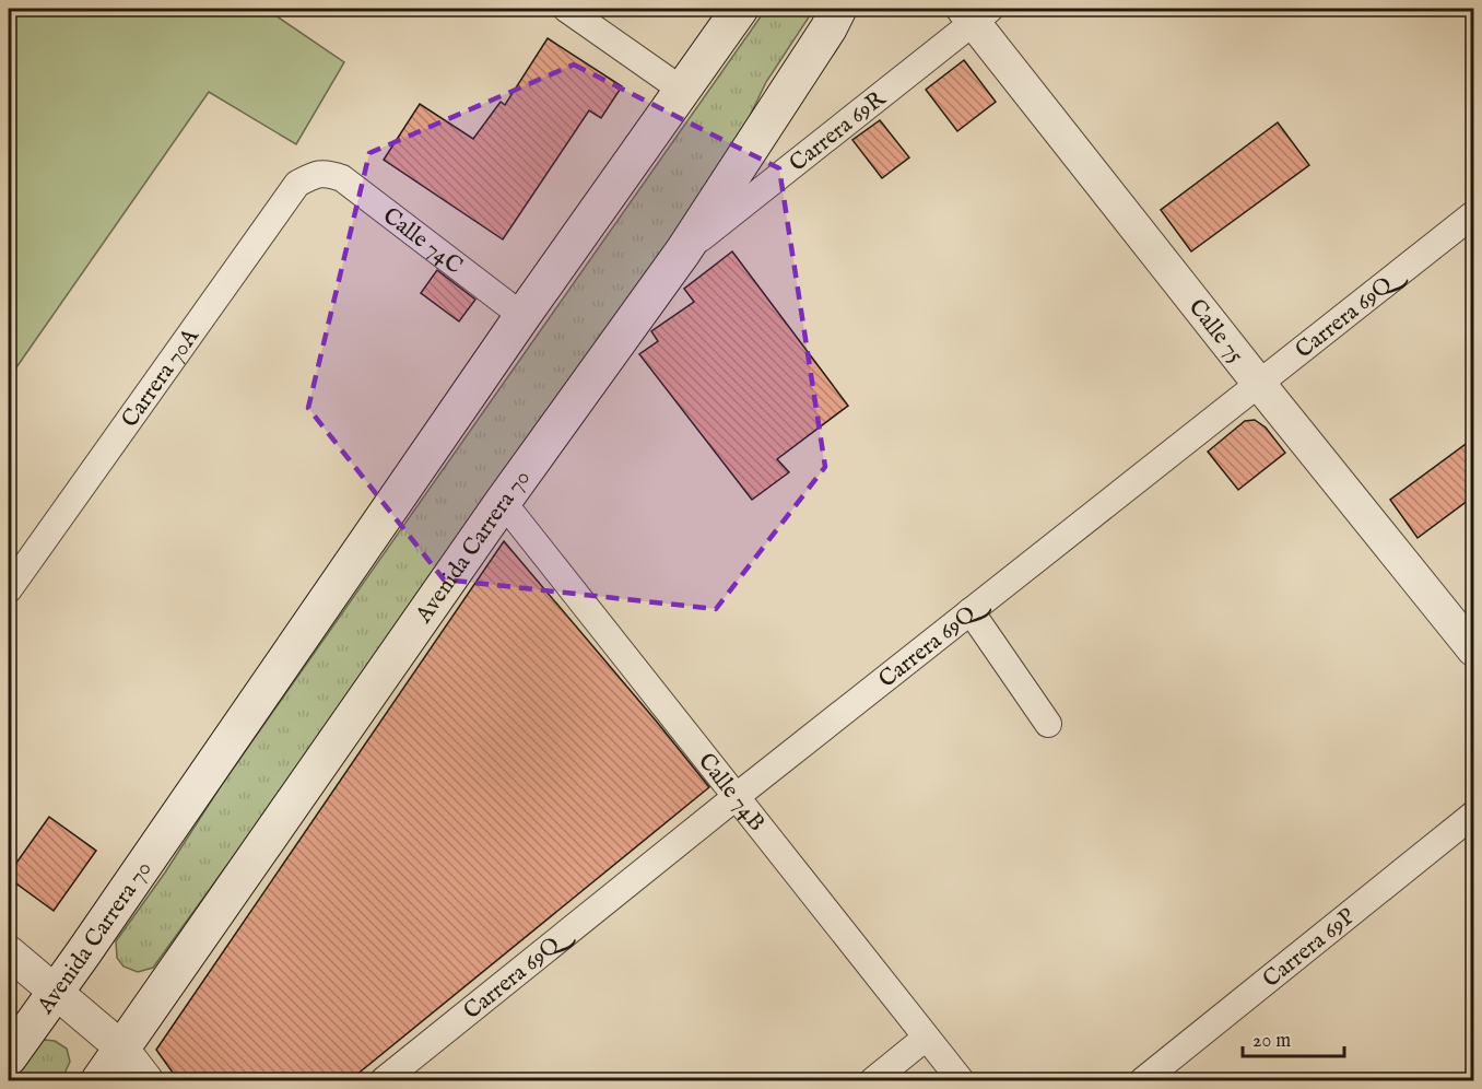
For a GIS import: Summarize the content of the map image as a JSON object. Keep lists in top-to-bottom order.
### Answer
{
  "streets": {
    "main road": ["Avenida Carrera 70"],
    "street": [
      "Carrera 69R",
      "Calle 74C",
      "Carrera 69Q",
      "Calle 75",
      "Carrera 70A",
      "Calle 74B",
      "Carrera 69P"
    ]
  },
  "crossings": [
    ["Carrera 69R", "Calle 75"],
    ["Carrera 69R", "Avenida Carrera 70"],
    ["Calle 74C", "Carrera 70A"],
    ["Calle 74C", "Avenida Carrera 70"],
    ["Carrera 69Q", "Calle 75"],
    ["Carrera 69Q", "Calle 74B"],
    ["Avenida Carrera 70", "Calle 74B"]
  ],
  "scale_bar": "20 m"
}
